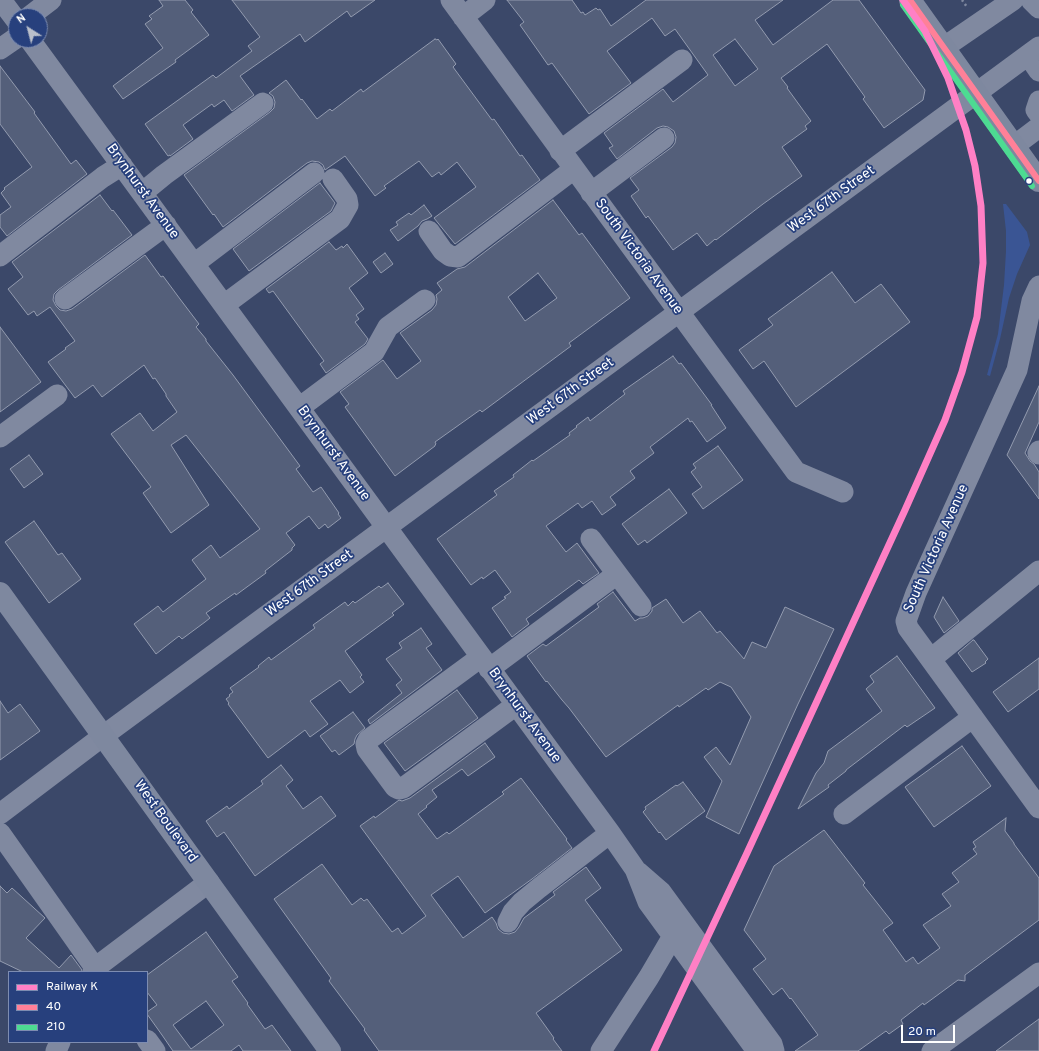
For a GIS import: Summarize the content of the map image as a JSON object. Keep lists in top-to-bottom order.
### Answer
{
  "streets": {
    "main road": ["West Boulevard"],
    "street": ["Brynhurst Avenue", "West 67th Street", "South Victoria Avenue"]
  },
  "crossings": [
    ["Brynhurst Avenue", "West 67th Street"],
    ["West 67th Street", "South Victoria Avenue"],
    ["West 67th Street", "West Boulevard"]
  ],
  "lines": ["rail line K", "transit line 40", "transit line 210"],
  "legend": ["Railway K", "40", "210"],
  "scale_bar": "20 m",
  "north": "top left"
}
